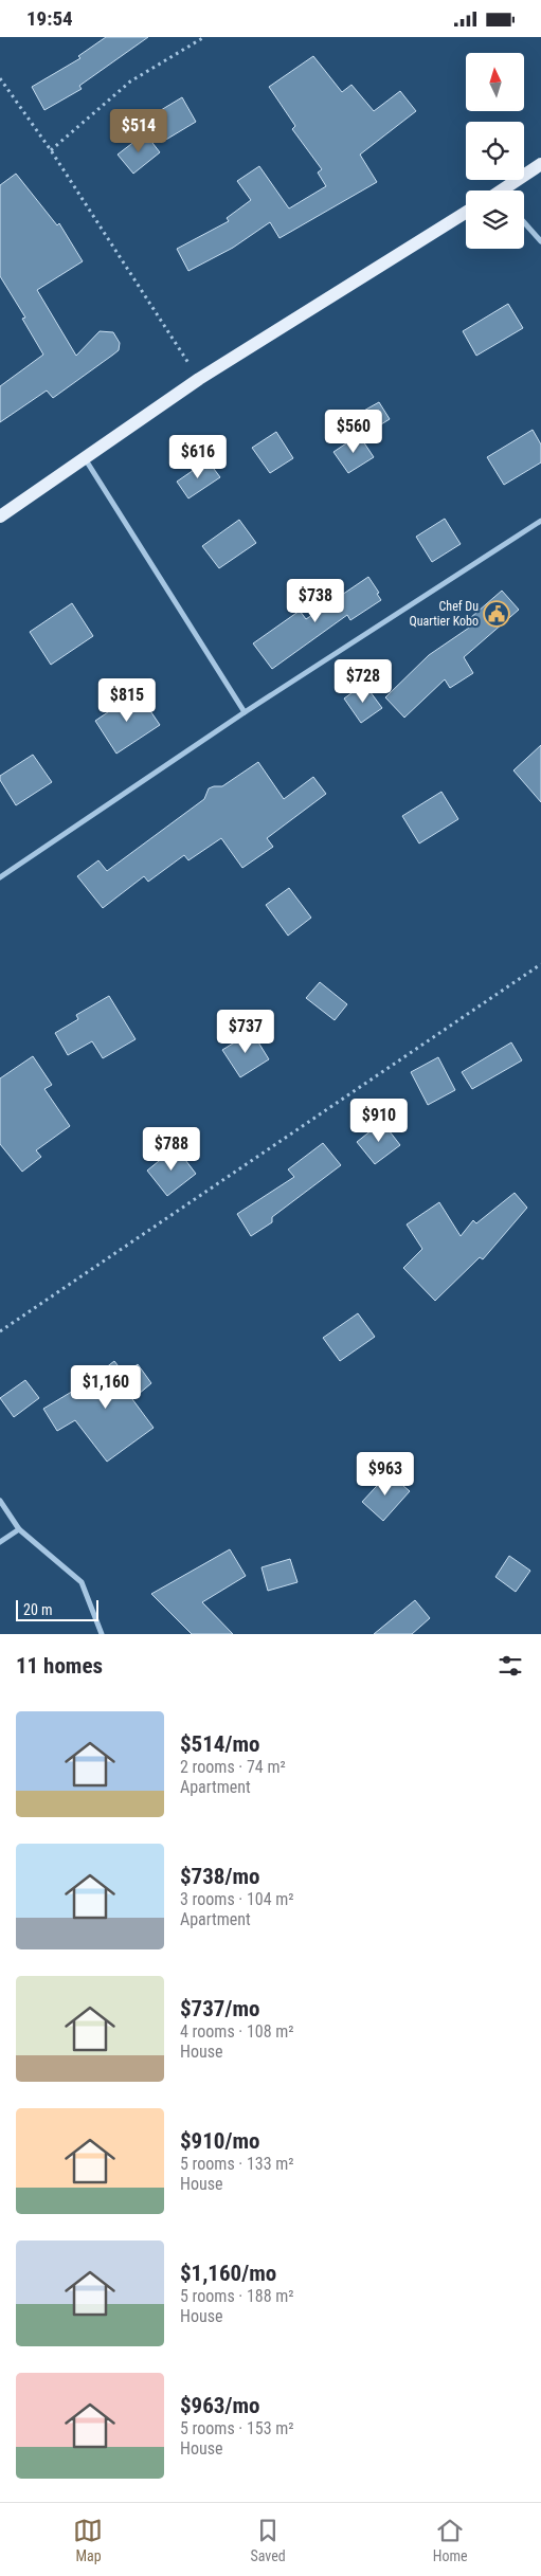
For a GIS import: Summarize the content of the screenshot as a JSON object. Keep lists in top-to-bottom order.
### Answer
{
  "places": {
    "public building": ["Chef Du Quartier Kobo"]
  },
  "scale_bar": "20 m",
  "north": "top",
  "page": {
    "status": "19:54",
    "price": [
      "$514",
      "$560",
      "$616",
      "$738",
      "$728",
      "$815",
      "$737",
      "$910",
      "$788",
      "$1,160",
      "$963"
    ],
    "scale": "20 m",
    "heading": "11 homes",
    "list": [
      {
        "name": "$514/mo",
        "note": "2 rooms · 74 m² · Apartment"
      },
      {
        "name": "$738/mo",
        "note": "3 rooms · 104 m² · Apartment"
      },
      {
        "name": "$737/mo",
        "note": "4 rooms · 108 m² · House"
      },
      {
        "name": "$910/mo",
        "note": "5 rooms · 133 m² · House"
      },
      {
        "name": "$1,160/mo",
        "note": "5 rooms · 188 m² · House"
      },
      {
        "name": "$963/mo",
        "note": "5 rooms · 153 m² · House"
      }
    ],
    "tabs": ["Map", "Saved", "Home"]
  }
}
